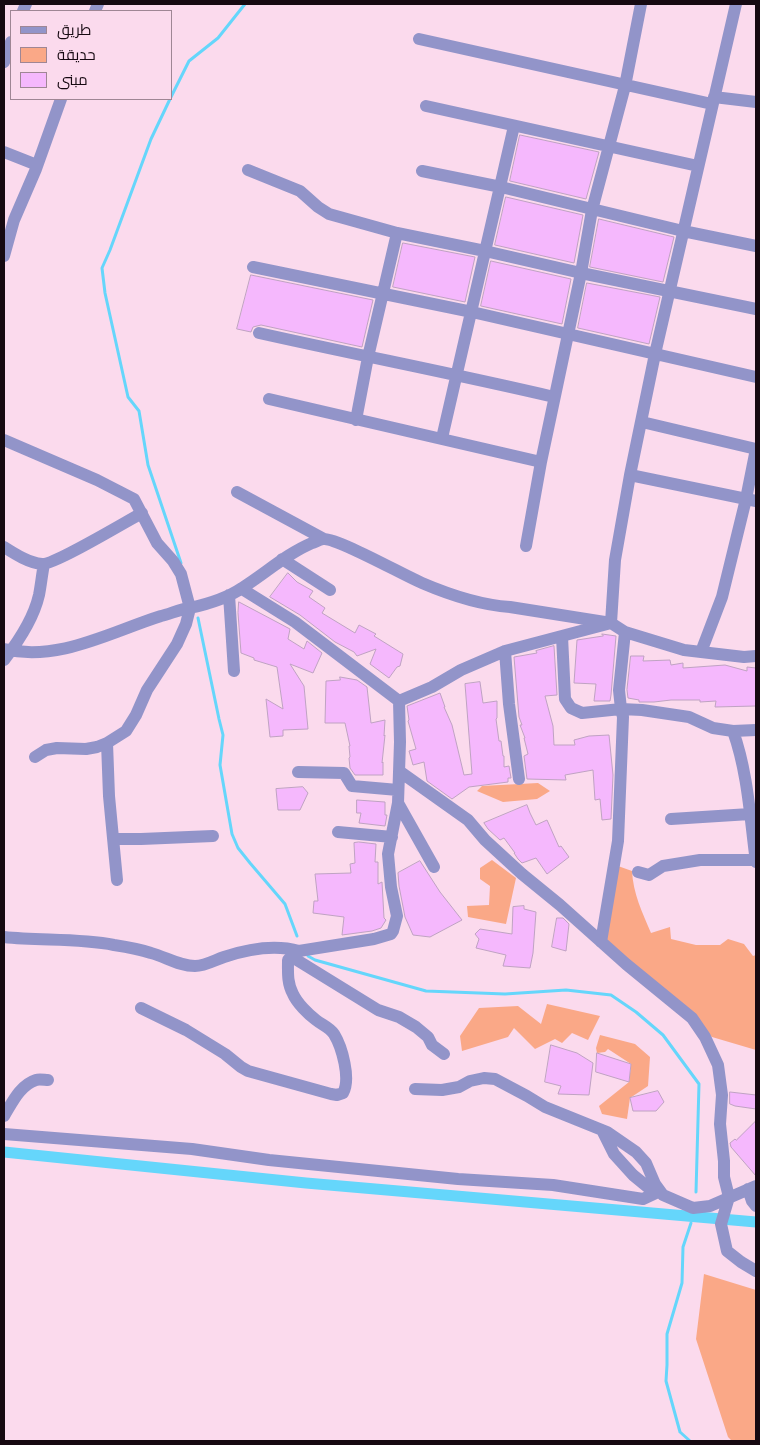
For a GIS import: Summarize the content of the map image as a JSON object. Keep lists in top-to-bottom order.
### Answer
{
  "legend": ["طريق", "حديقة", "مبنى"]
}
